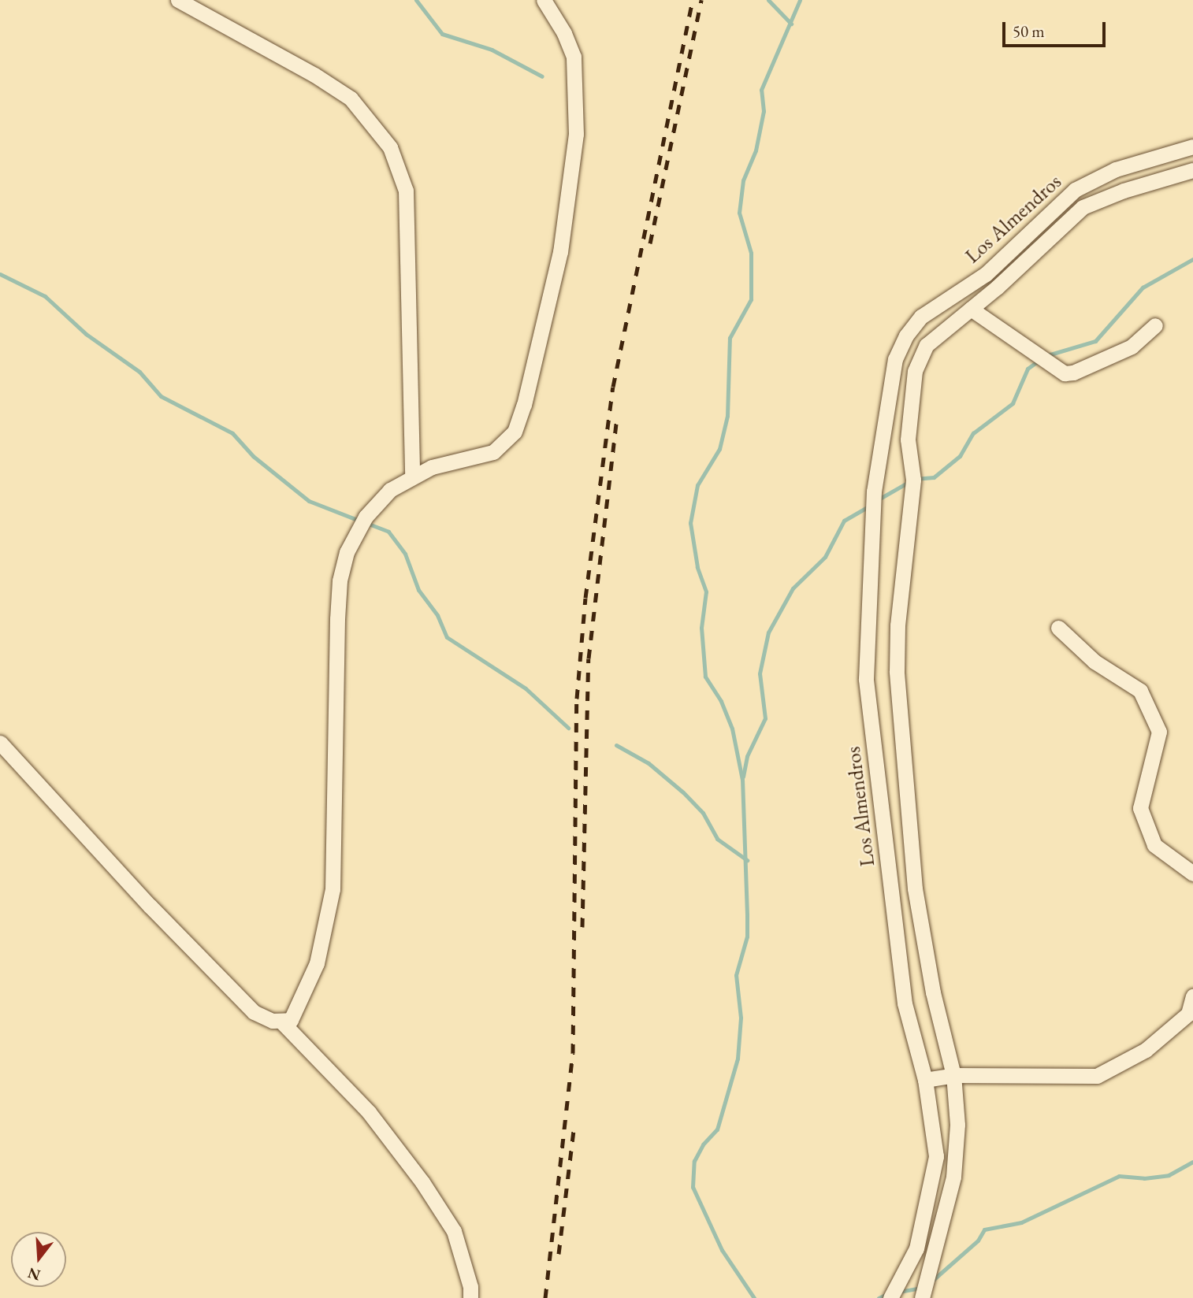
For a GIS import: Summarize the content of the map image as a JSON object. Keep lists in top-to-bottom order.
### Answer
{
  "streets": {
    "street": ["Los Almendros"]
  },
  "scale_bar": "50 m",
  "north": "bottom"
}
